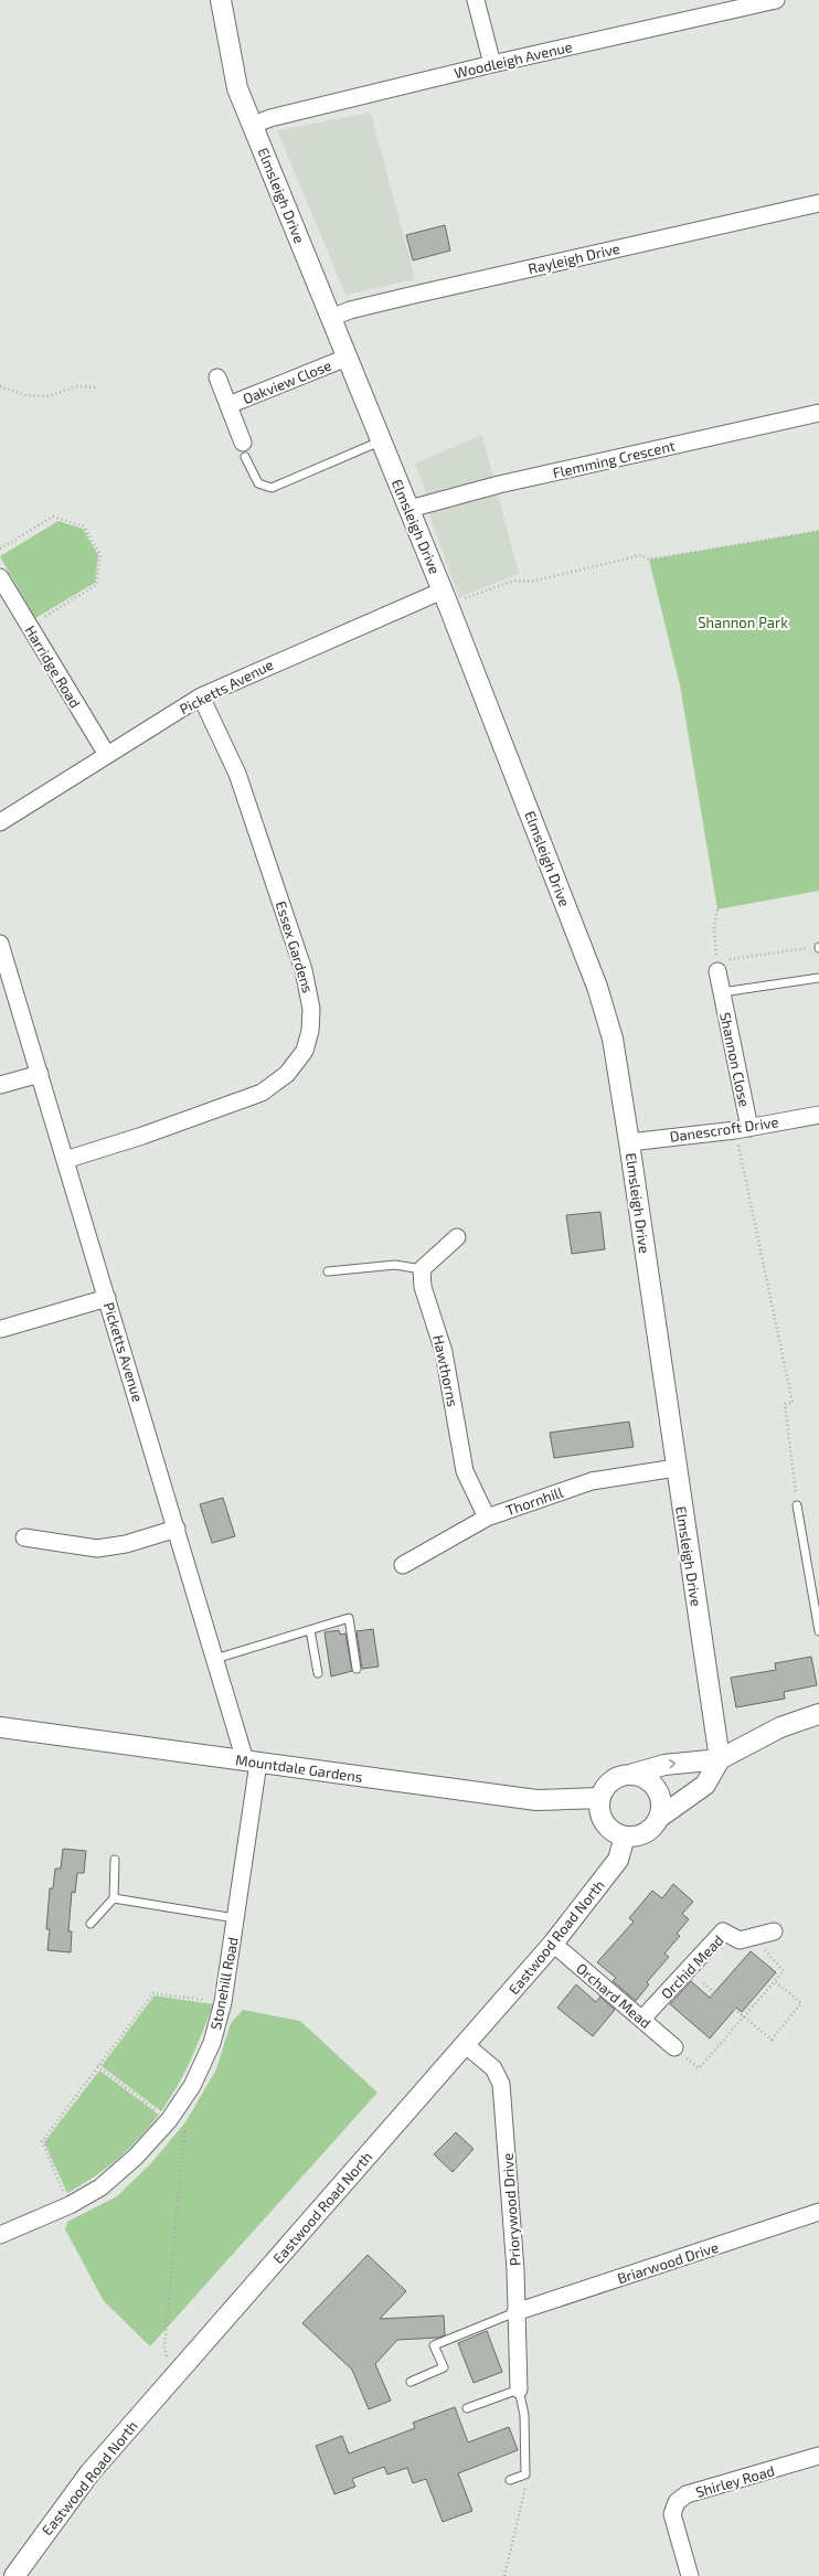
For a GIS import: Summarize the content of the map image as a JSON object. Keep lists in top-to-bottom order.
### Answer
{
  "streets": {
    "street": [
      "Woodleigh Avenue",
      "Elmsleigh Drive",
      "Rayleigh Drive",
      "Oakview Close",
      "Flemming Crescent",
      "Harridge Road",
      "Picketts Avenue",
      "Essex Gardens",
      "Shannon Close",
      "Danescroft Drive",
      "Hawthorns",
      "Thornhill",
      "Mountdale Gardens",
      "Eastwood Road North",
      "Orchid Mead",
      "Stonehill Road",
      "Orchard Mead",
      "Priorywood Drive",
      "Briarwood Drive",
      "Shirley Road"
    ]
  },
  "crossings": [
    ["Woodleigh Avenue", "Elmsleigh Drive"],
    ["Elmsleigh Drive", "Rayleigh Drive"],
    ["Elmsleigh Drive", "Oakview Close"],
    ["Elmsleigh Drive", "Flemming Crescent"],
    ["Elmsleigh Drive", "Picketts Avenue"],
    ["Elmsleigh Drive", "Danescroft Drive"],
    ["Elmsleigh Drive", "Thornhill"],
    ["Harridge Road", "Picketts Avenue"],
    ["Picketts Avenue", "Essex Gardens"],
    ["Picketts Avenue", "Mountdale Gardens"],
    ["Picketts Avenue", "Stonehill Road"],
    ["Shannon Close", "Danescroft Drive"],
    ["Hawthorns", "Thornhill"],
    ["Mountdale Gardens", "Eastwood Road North"],
    ["Mountdale Gardens", "Stonehill Road"],
    ["Eastwood Road North", "Orchard Mead"],
    ["Eastwood Road North", "Priorywood Drive"],
    ["Orchid Mead", "Orchard Mead"],
    ["Priorywood Drive", "Briarwood Drive"]
  ],
  "parks": ["Shannon Park"]
}
